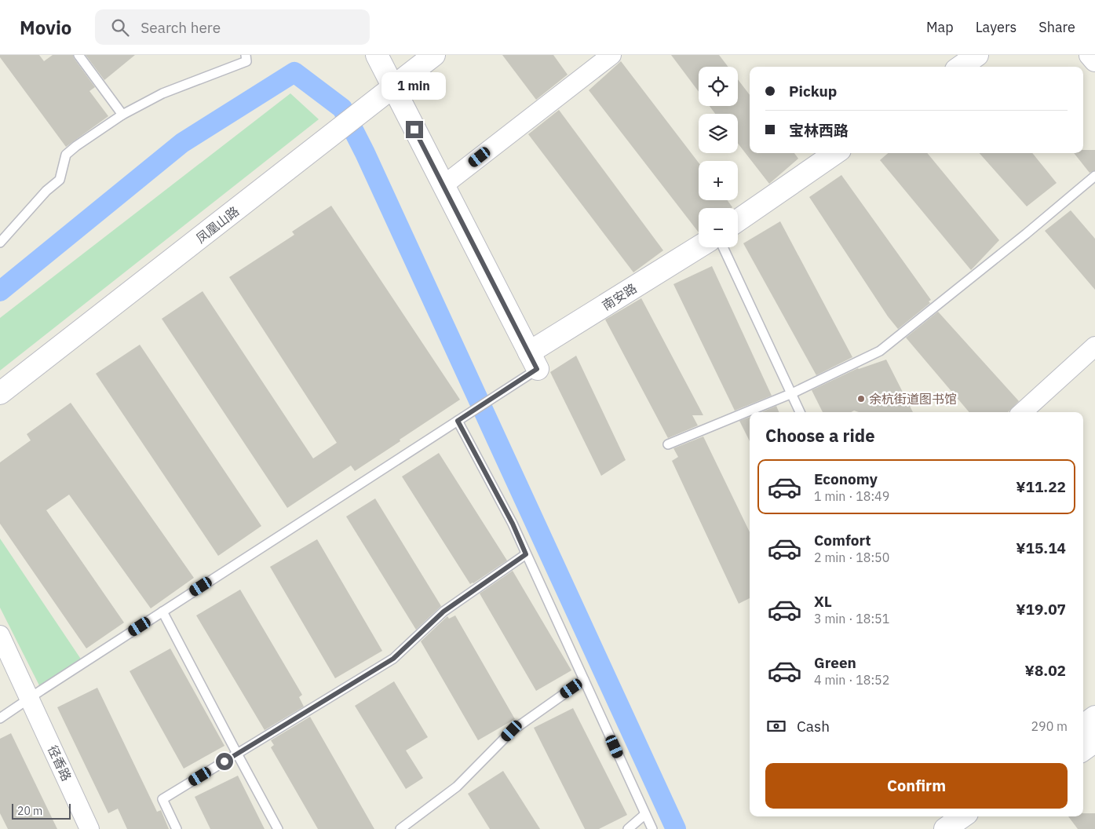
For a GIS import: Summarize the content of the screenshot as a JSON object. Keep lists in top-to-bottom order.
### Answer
{
  "streets": {
    "street": ["凤凰山路", "南安路", "径香路"]
  },
  "places": ["余杭街道图书馆"],
  "scale_bar": "20 m",
  "page": {
    "header": "Movio",
    "search": "Search here",
    "nav": ["Map", "Layers", "Share"],
    "map_buttons": ["+", "−"],
    "banner": ["Pickup", "宝林西路"],
    "bubble": "1 min",
    "heading": "Choose a ride",
    "list": [
      {
        "name": "Economy",
        "note": "1 min · 18:49",
        "value": "¥11.22"
      },
      {
        "name": "Comfort",
        "note": "2 min · 18:50",
        "value": "¥15.14"
      },
      {
        "name": "XL",
        "note": "3 min · 18:51",
        "value": "¥19.07"
      },
      {
        "name": "Green",
        "note": "4 min · 18:52",
        "value": "¥8.02"
      }
    ],
    "pay": ["Cash", "290 m"],
    "buttons": "Confirm",
    "scale": "20 m"
  }
}
